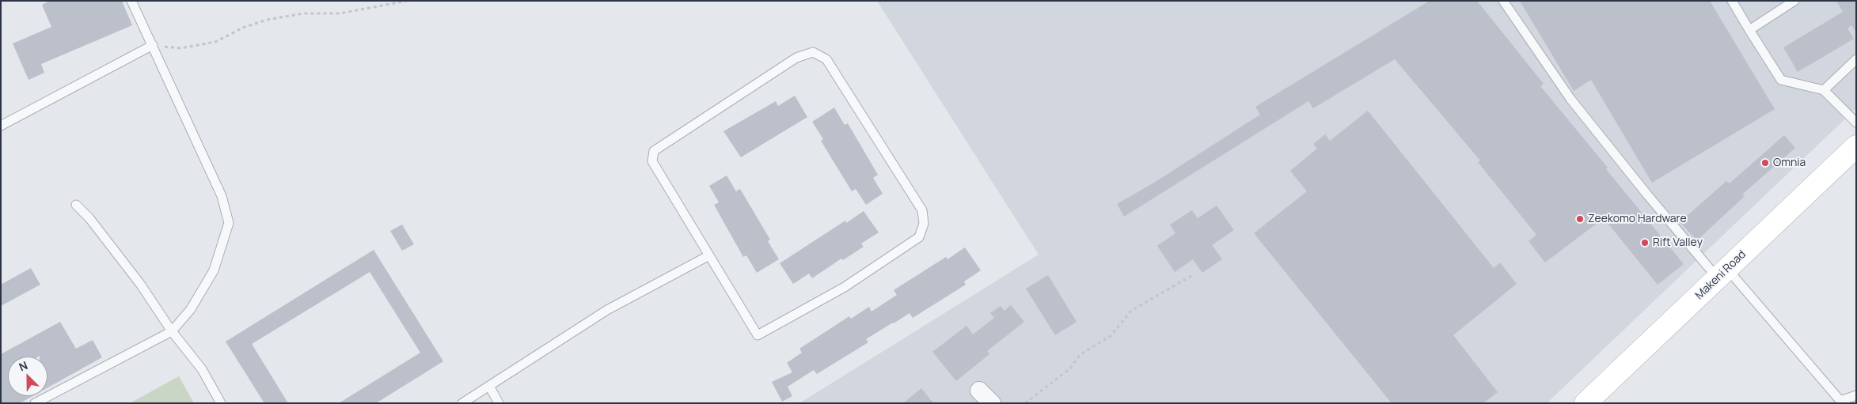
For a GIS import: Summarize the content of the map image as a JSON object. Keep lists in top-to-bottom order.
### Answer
{
  "streets": {
    "main road": ["Makeni Road"]
  },
  "places": ["Omnia", "Zeekomo Hardware", "Rift Valley"],
  "north": "top left"
}
